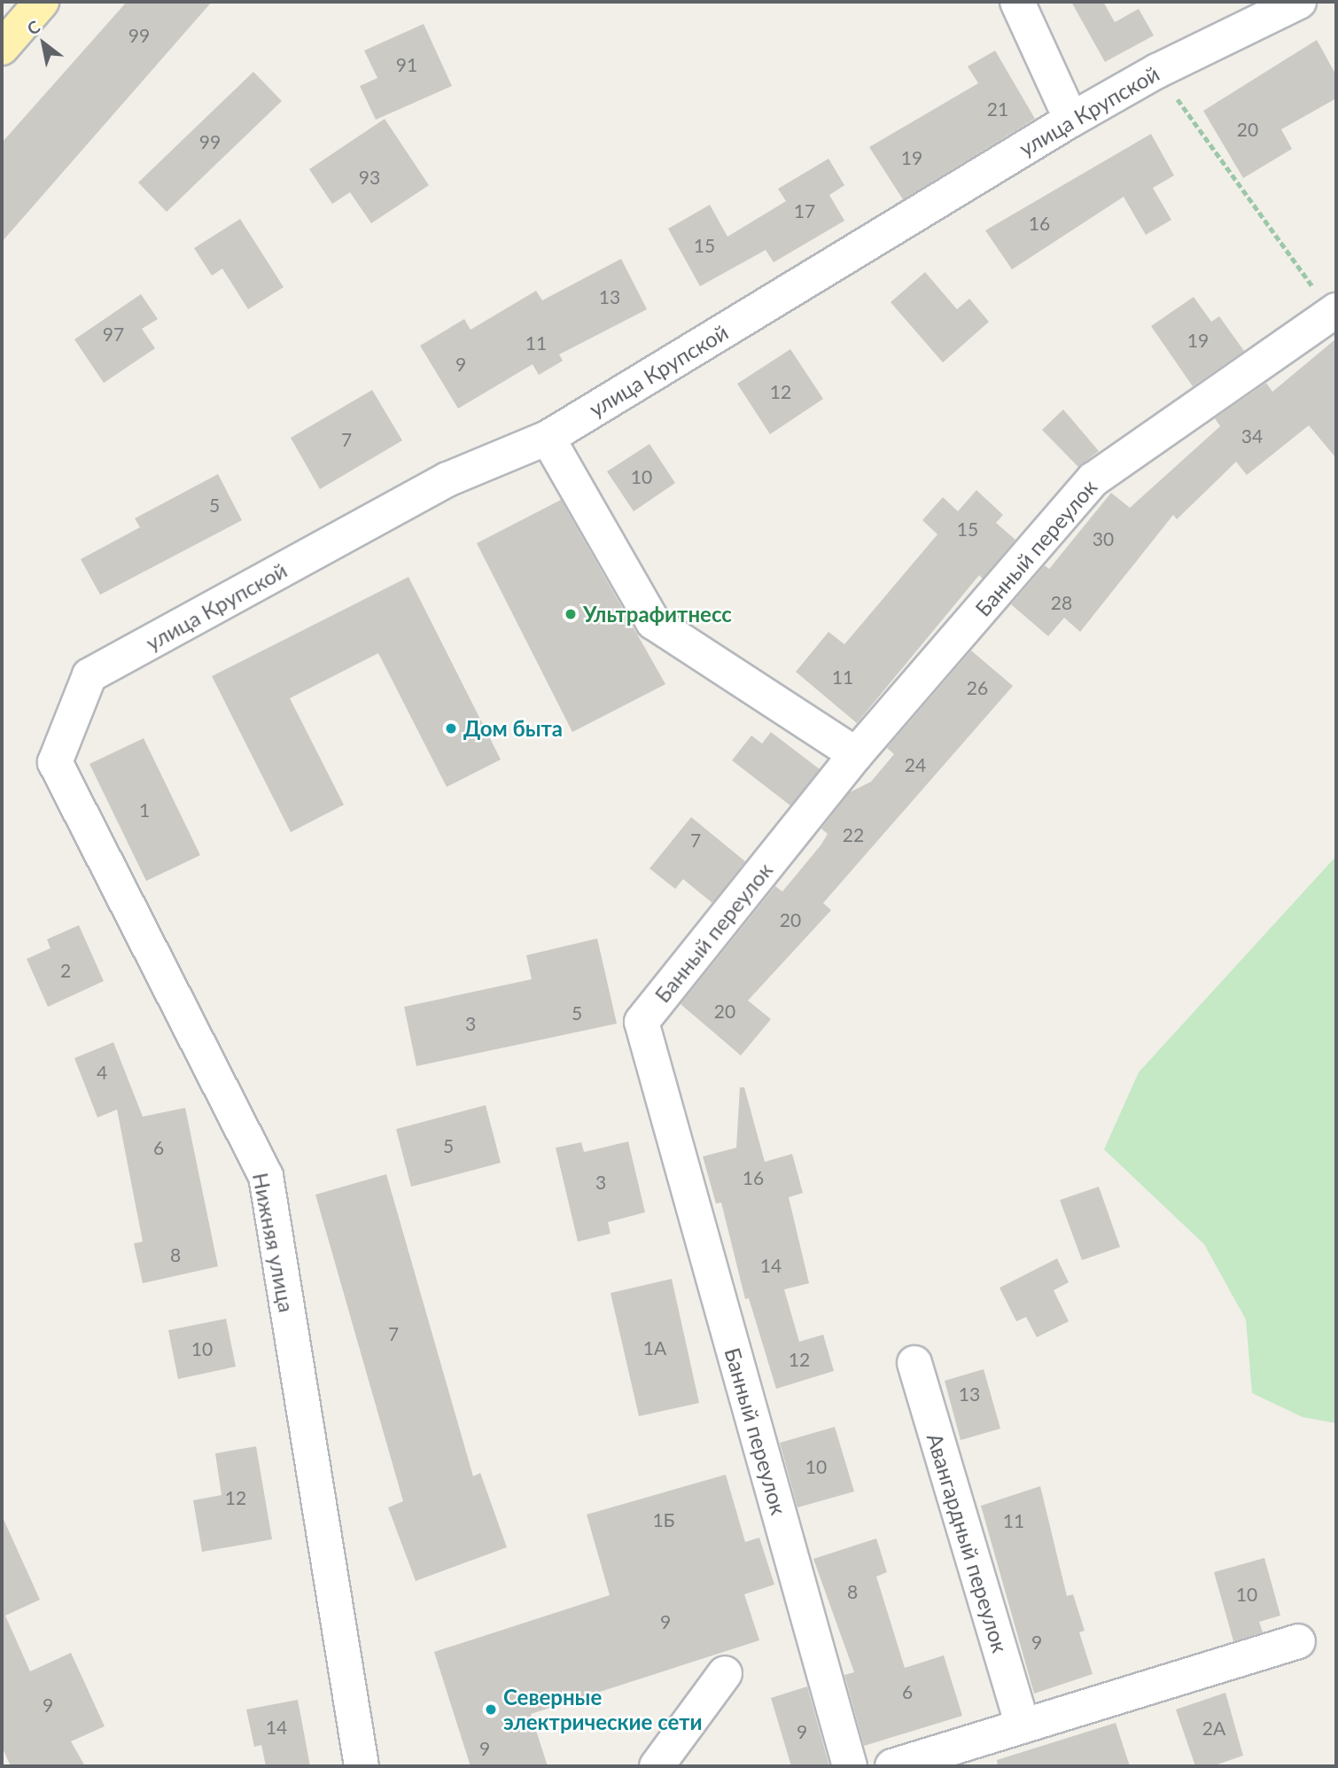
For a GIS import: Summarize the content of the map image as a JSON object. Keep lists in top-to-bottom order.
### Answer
{
  "streets": {
    "street": [
      "улица Крупской",
      "Банный переулок",
      "Нижняя улица",
      "Авангардный переулок"
    ]
  },
  "crossings": [
    ["улица Крупской", "Нижняя улица"]
  ],
  "places": ["Ультрафитнесс", "Дом быта", "Северные электрические сети"],
  "house_numbers": [
    "99",
    "91",
    "21",
    "20",
    "99",
    "19",
    "93",
    "17",
    "16",
    "15",
    "13",
    "97",
    "19",
    "11",
    "9",
    "12",
    "34",
    "7",
    "10",
    "5",
    "15",
    "30",
    "28",
    "11",
    "26",
    "24",
    "1",
    "22",
    "7",
    "20",
    "2",
    "20",
    "5",
    "3",
    "4",
    "5",
    "6",
    "16",
    "3",
    "8",
    "14",
    "7",
    "1А",
    "10",
    "12",
    "13",
    "10",
    "12",
    "1Б",
    "11",
    "8",
    "10",
    "9",
    "9",
    "6",
    "9",
    "14",
    "2А",
    "9",
    "9"
  ],
  "north": "top left"
}
